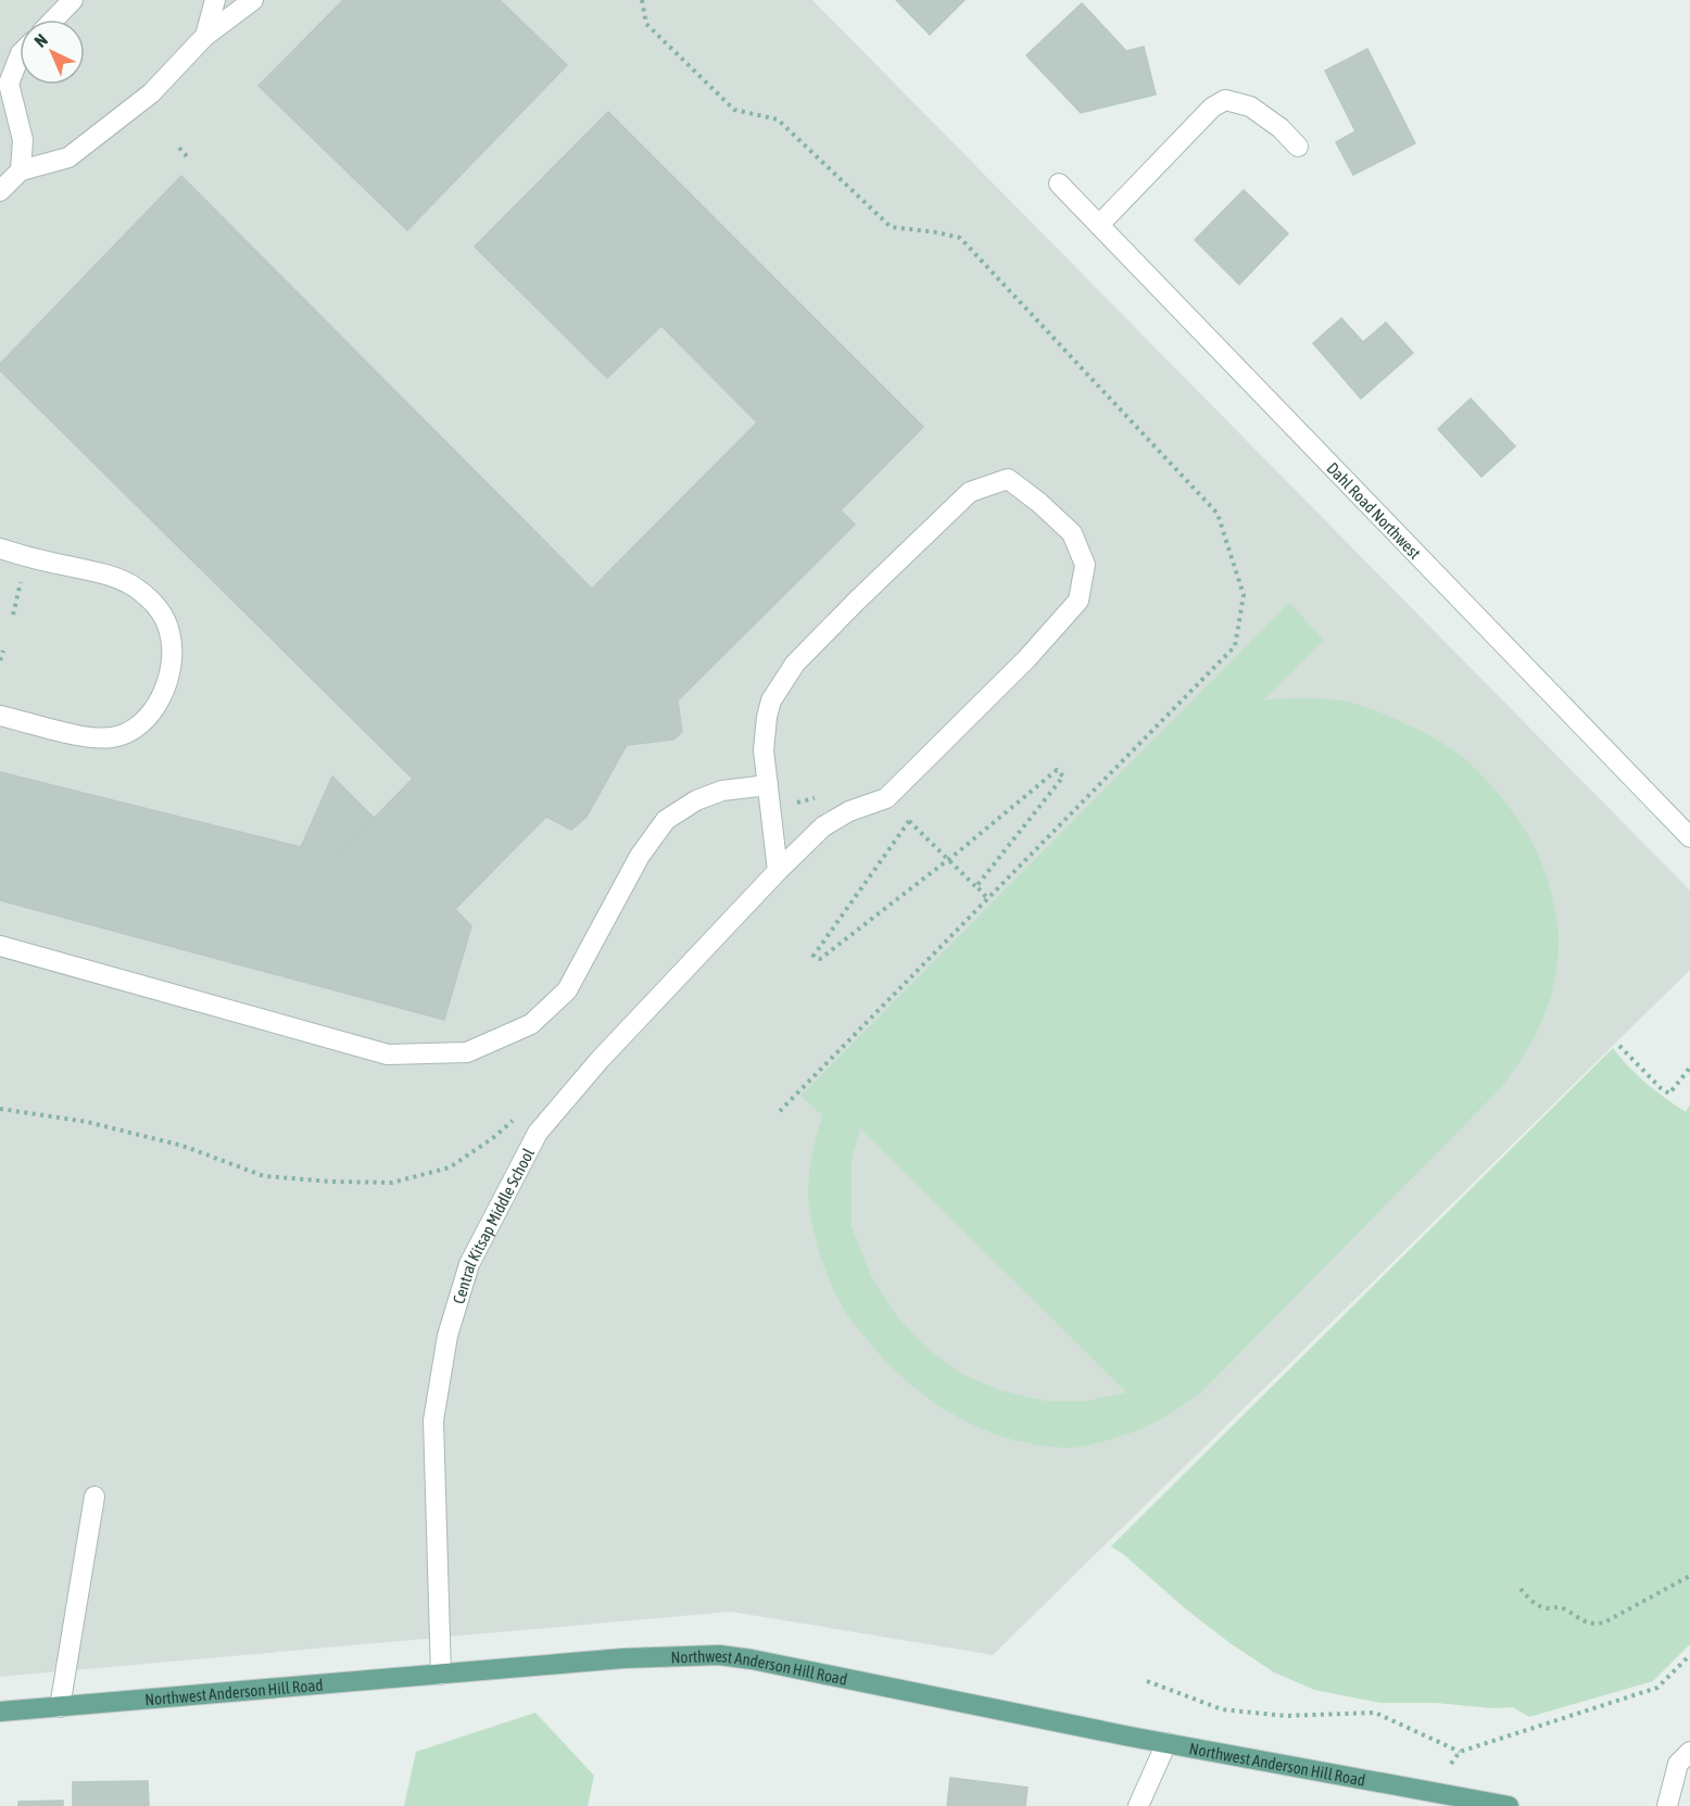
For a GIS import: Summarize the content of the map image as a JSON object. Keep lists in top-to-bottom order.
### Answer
{
  "streets": {
    "main road": ["Northwest Anderson Hill Road"],
    "street": ["Dahl Road Northwest", "Central Kitsap Middle School"]
  },
  "crossings": [
    ["Central Kitsap Middle School", "Northwest Anderson Hill Road"]
  ],
  "north": "top left"
}
